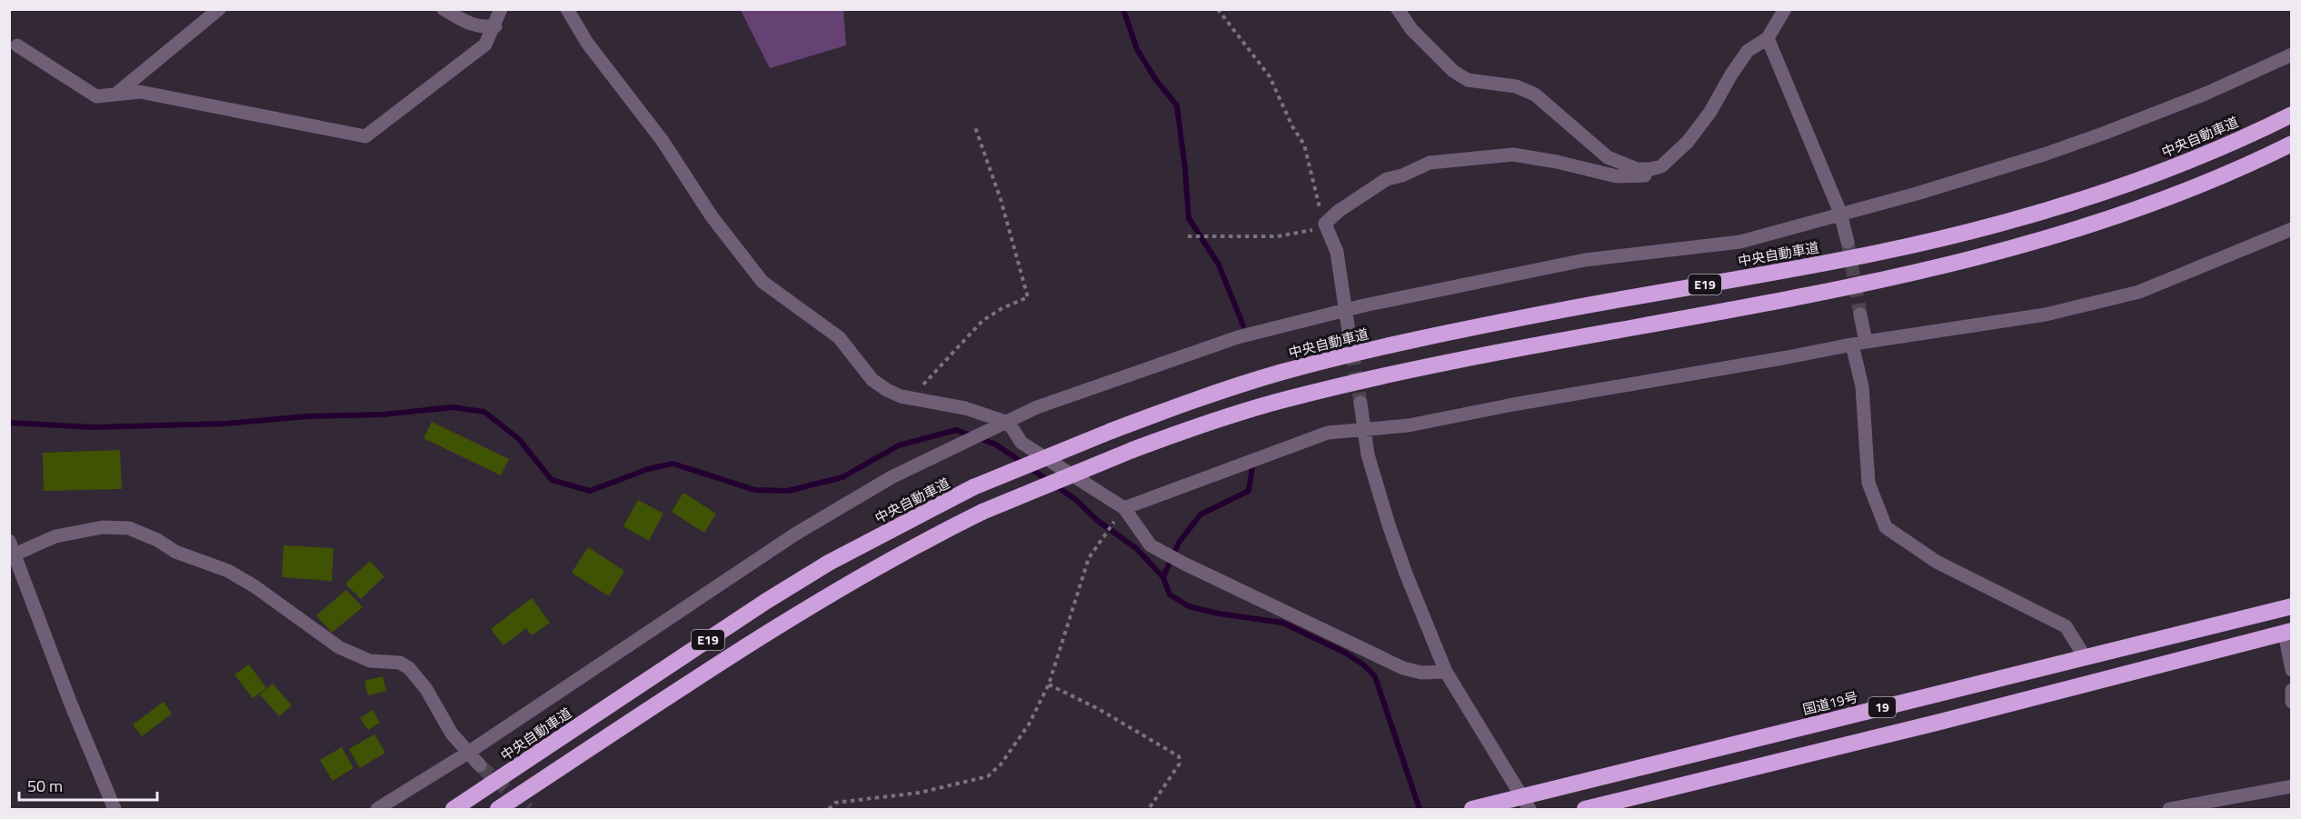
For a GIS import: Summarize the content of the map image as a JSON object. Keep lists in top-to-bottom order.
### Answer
{
  "streets": {
    "highway": [
      "中央自動車道",
      "E19",
      "国道19号",
      "19"
    ]
  },
  "scale_bar": "50 m"
}
